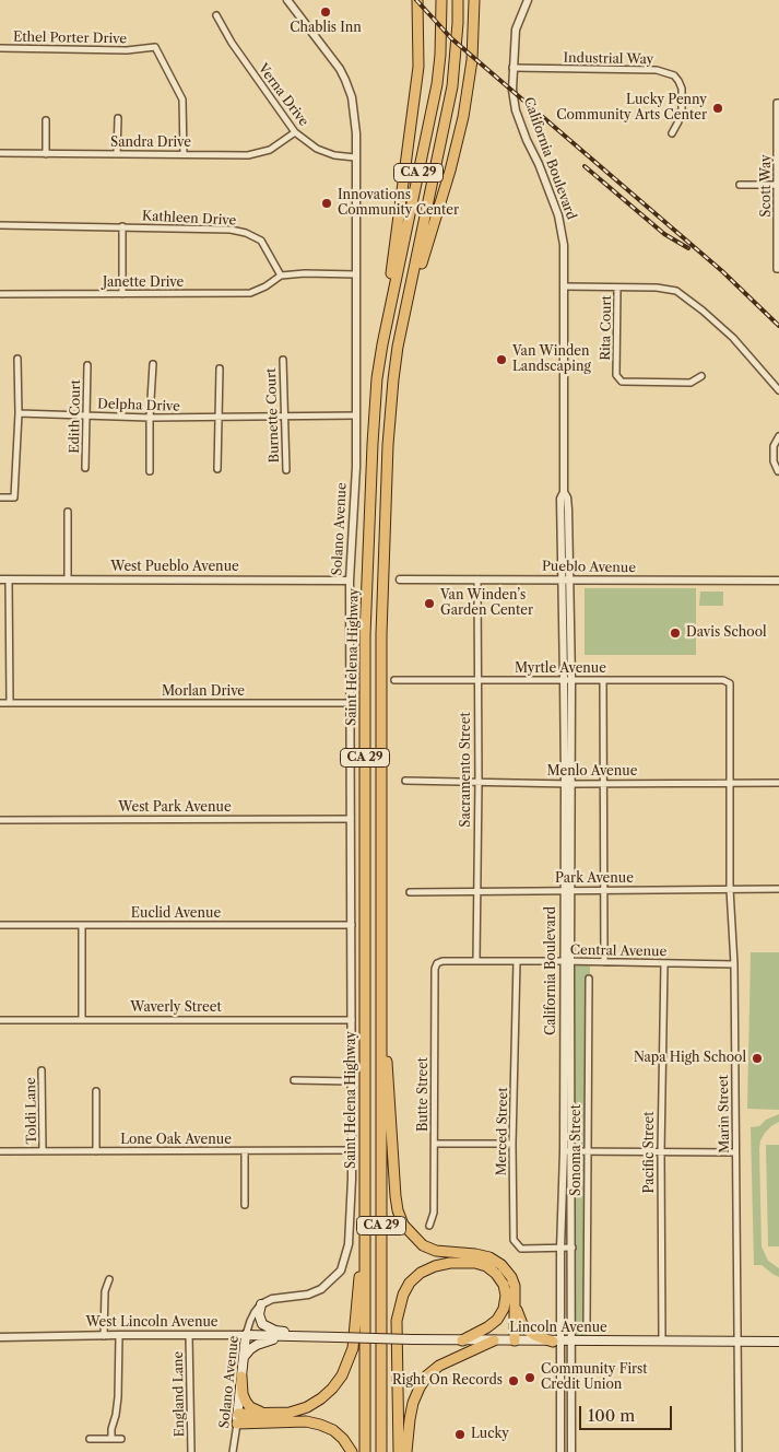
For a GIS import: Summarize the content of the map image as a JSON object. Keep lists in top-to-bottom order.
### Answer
{
  "streets": {
    "highway": ["CA 29", "Saint Helena Highway"],
    "main road": ["Solano Avenue", "West Lincoln Avenue", "Lincoln Avenue"],
    "street": [
      "Ethel Porter Drive",
      "Industrial Way",
      "Verna Drive",
      "Sandra Drive",
      "California Boulevard",
      "Scott Way",
      "Kathleen Drive",
      "Janette Drive",
      "Rita Court",
      "Delpha Drive",
      "Burnette Court",
      "Edith Court",
      "West Pueblo Avenue",
      "Pueblo Avenue",
      "Myrtle Avenue",
      "Morlan Drive",
      "Sacramento Street",
      "Menlo Avenue",
      "West Park Avenue",
      "Park Avenue",
      "Euclid Avenue",
      "Central Avenue",
      "Waverly Street",
      "Butte Street",
      "Toldi Lane",
      "Marin Street",
      "Merced Street",
      "Lone Oak Avenue",
      "Sonoma Street",
      "Pacific Street",
      "England Lane"
    ]
  },
  "crossings": [
    ["Ethel Porter Drive", "Sandra Drive"],
    ["Industrial Way", "California Boulevard"],
    ["Verna Drive", "Sandra Drive"],
    ["Verna Drive", "Solano Avenue"],
    ["California Boulevard", "Pueblo Avenue"],
    ["California Boulevard", "Myrtle Avenue"],
    ["California Boulevard", "Menlo Avenue"],
    ["California Boulevard", "Park Avenue"],
    ["California Boulevard", "Central Avenue"],
    ["California Boulevard", "Merced Street"],
    ["California Boulevard", "Lincoln Avenue"],
    ["Kathleen Drive", "Janette Drive"],
    ["Delpha Drive", "Burnette Court"],
    ["Delpha Drive", "Edith Court"],
    ["Delpha Drive", "Solano Avenue"],
    ["Solano Avenue", "West Pueblo Avenue"],
    ["Solano Avenue", "Morlan Drive"],
    ["Solano Avenue", "West Park Avenue"],
    ["Solano Avenue", "Euclid Avenue"],
    ["Solano Avenue", "Waverly Street"],
    ["Solano Avenue", "Lone Oak Avenue"],
    ["Solano Avenue", "West Lincoln Avenue"],
    ["Pueblo Avenue", "Sacramento Street"],
    ["Myrtle Avenue", "Sacramento Street"],
    ["Myrtle Avenue", "Marin Street"],
    ["Sacramento Street", "Menlo Avenue"],
    ["Sacramento Street", "Park Avenue"],
    ["Sacramento Street", "Central Avenue"],
    ["Menlo Avenue", "Marin Street"],
    ["Park Avenue", "Marin Street"],
    ["Central Avenue", "Butte Street"],
    ["Central Avenue", "Marin Street"],
    ["Central Avenue", "Merced Street"],
    ["Central Avenue", "Pacific Street"],
    ["Toldi Lane", "Lone Oak Avenue"],
    ["Marin Street", "Lincoln Avenue"],
    ["Pacific Street", "Lincoln Avenue"],
    ["West Lincoln Avenue", "Lincoln Avenue"],
    ["West Lincoln Avenue", "England Lane"]
  ],
  "places": [
    "Chablis Inn",
    "Lucky Penny Community Arts Center",
    "Innovations Community Center",
    "Van Winden Landscaping",
    "Van Winden’s Garden Center",
    "Davis School",
    "Napa High School",
    "Community First Credit Union",
    "Right On Records",
    "Lucky"
  ],
  "scale_bar": "100 m"
}
